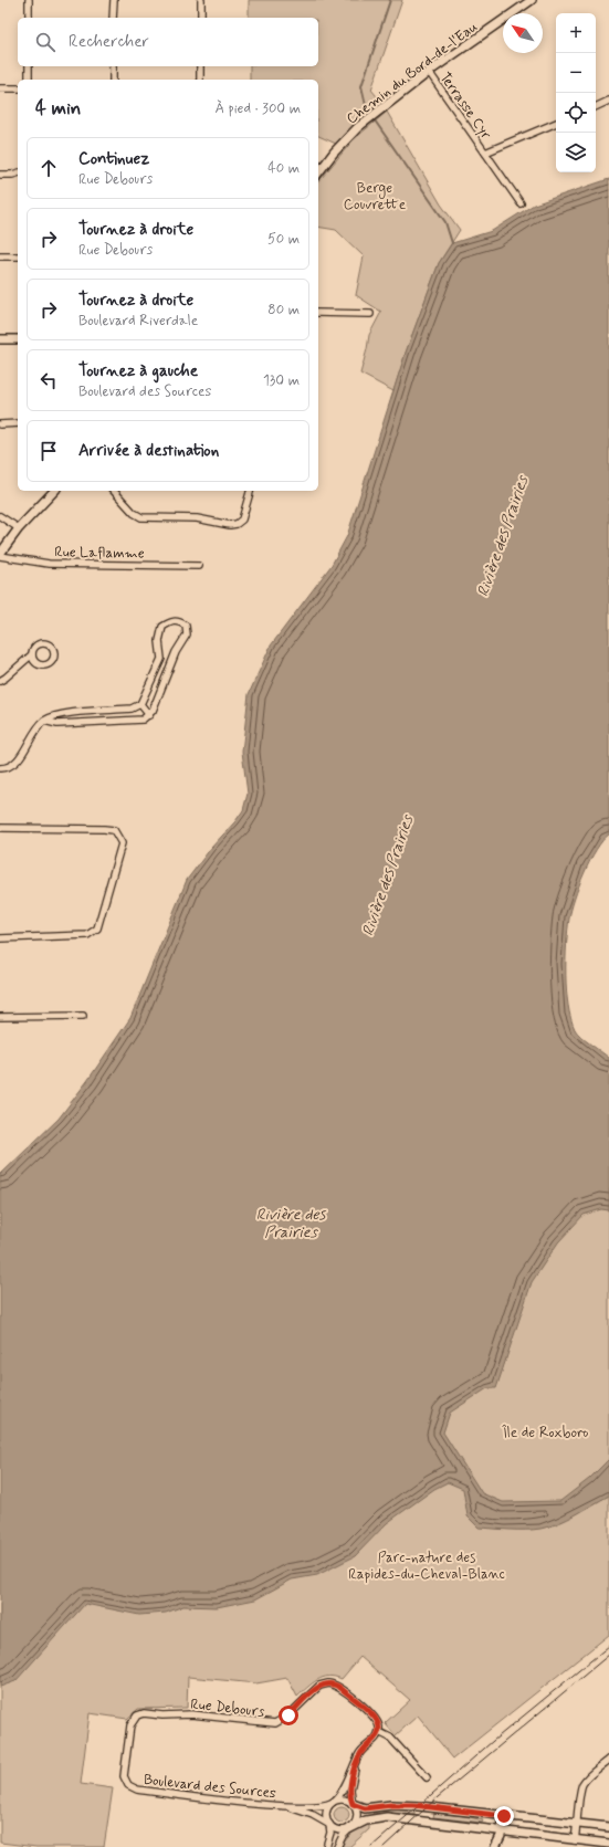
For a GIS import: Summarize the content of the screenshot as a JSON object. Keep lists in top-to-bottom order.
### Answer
{
  "streets": {
    "street": [
      "Chemin du Bord-de-l'Eau",
      "Terrasse Cyr",
      "Rue Laflamme",
      "Rue Debours",
      "Boulevard des Sources"
    ]
  },
  "crossings": [
    ["Chemin du Bord-de-l'Eau", "Terrasse Cyr"],
    ["Rue Debours", "Boulevard des Sources"]
  ],
  "water": ["Rivière des Prairies"],
  "parks": ["Berge Couvrette", "Île de Roxboro", "Parc-nature des Rapides-du-Cheval-Blanc"],
  "north": "top left",
  "page": {
    "map_buttons": ["+", "−"],
    "search": "Rechercher",
    "heading": ["4 min", "À pied · 300 m"],
    "list": [
      ["Continuez", "Rue Debours", "40 m"],
      ["Tournez à droite", "Rue Debours", "50 m"],
      ["Tournez à droite", "Boulevard Riverdale", "80 m"],
      ["Tournez à gauche", "Boulevard des Sources", "130 m"],
      "Arrivée à destination"
    ]
  }
}
